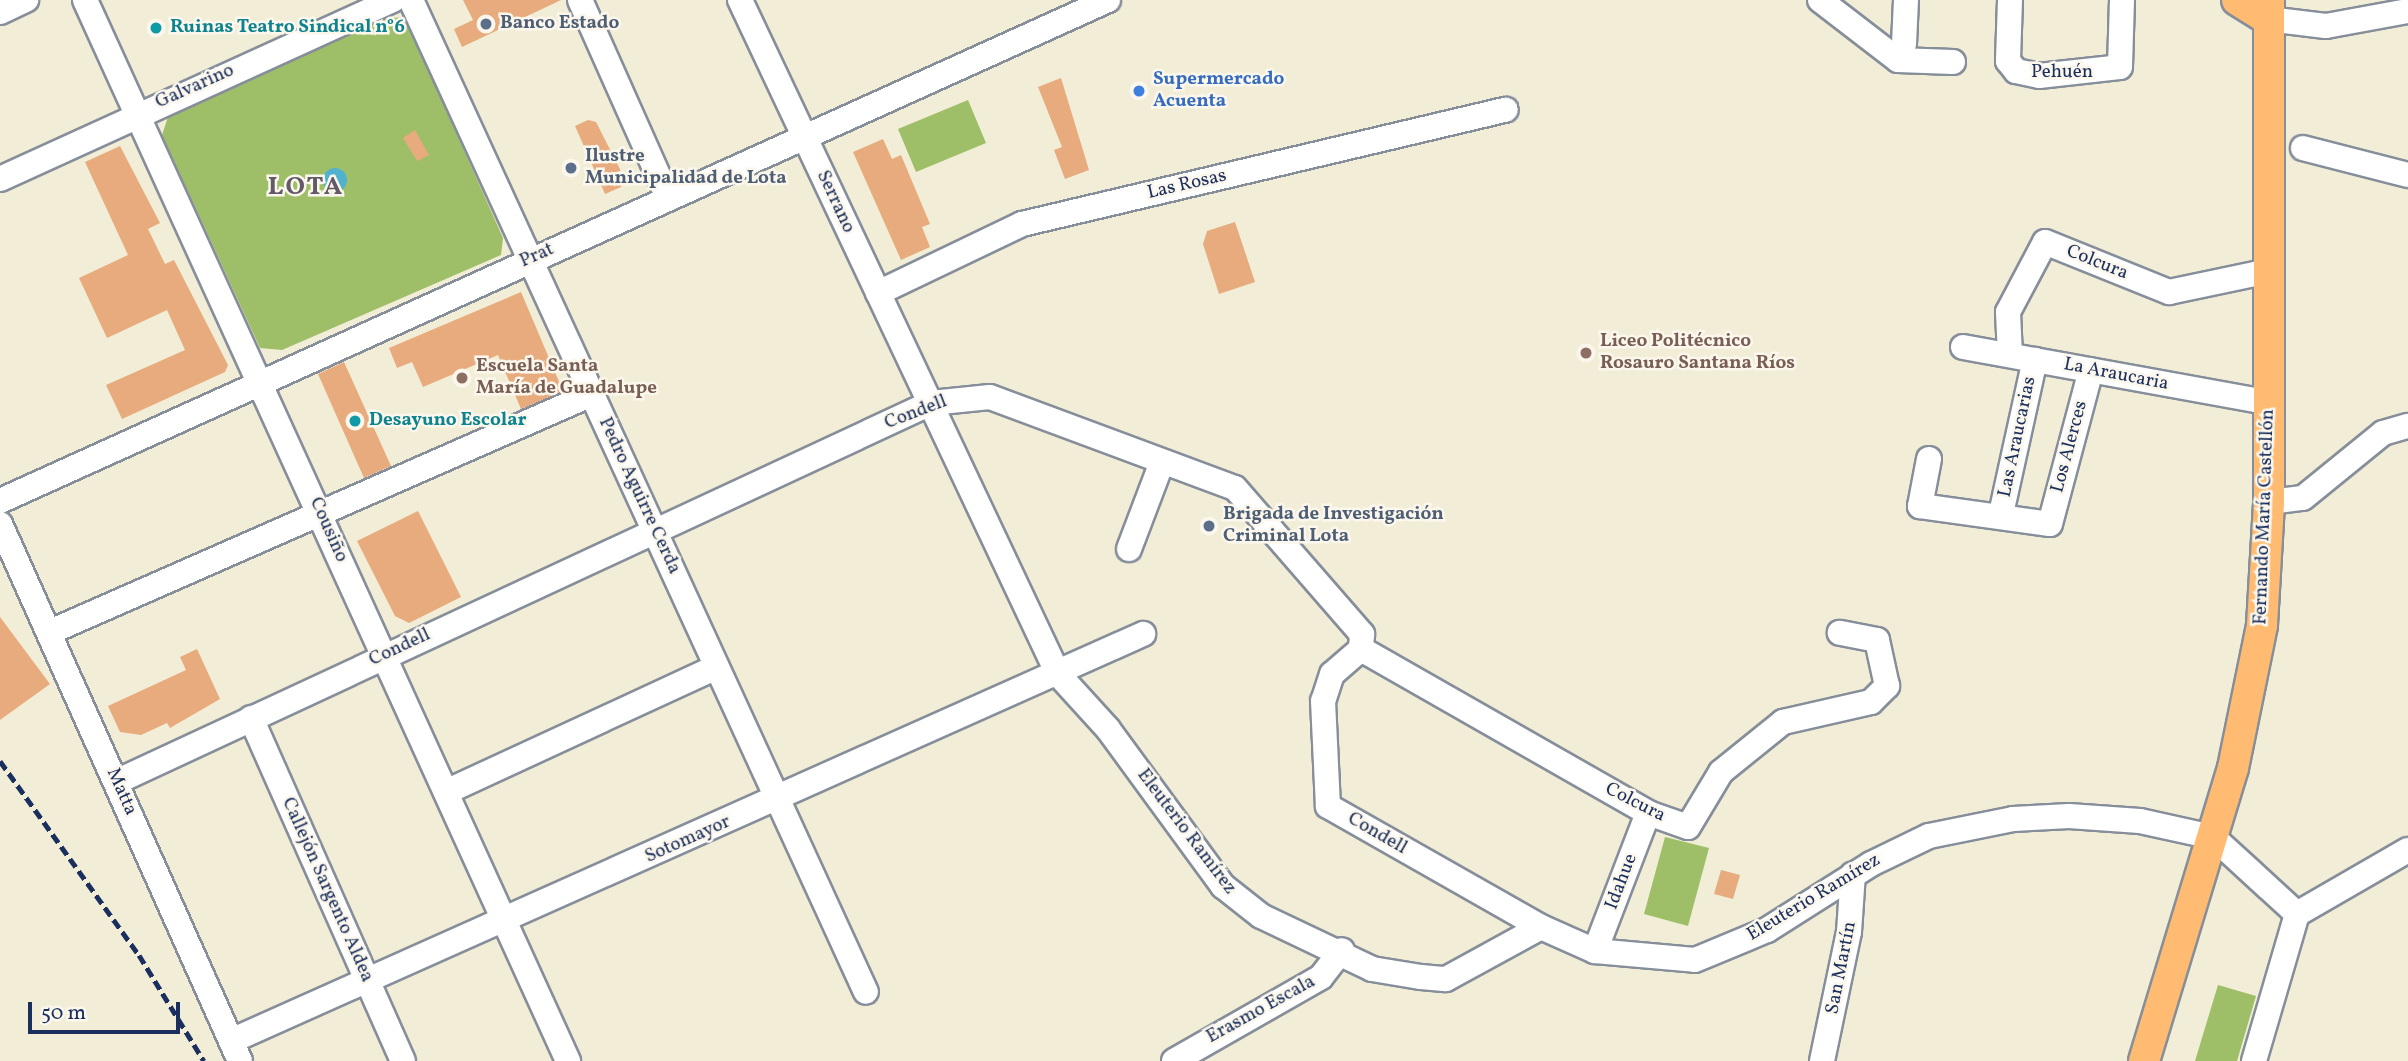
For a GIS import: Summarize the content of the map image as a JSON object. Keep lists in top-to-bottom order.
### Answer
{
  "streets": {
    "main road": ["Fernando María Castellón"],
    "street": [
      "Pehuén",
      "Galvarino",
      "Las Rosas",
      "Serrano",
      "Prat",
      "Colcura",
      "La Araucaria",
      "Condell",
      "Las Araucarias",
      "Los Alerces",
      "Pedro Aguirre Cerda",
      "Cousiño",
      "Matta",
      "Eleuterio Ramírez",
      "Sotomayor",
      "Idahue",
      "Callejón Sargento Aldea",
      "San Martín",
      "Erasmo Escala"
    ]
  },
  "crossings": [
    ["Galvarino", "Cousiño"],
    ["Las Rosas", "Serrano"],
    ["Serrano", "Prat"],
    ["Serrano", "Condell"],
    ["Serrano", "Eleuterio Ramírez"],
    ["Prat", "Pedro Aguirre Cerda"],
    ["Prat", "Cousiño"],
    ["Colcura", "La Araucaria"],
    ["Colcura", "Condell"],
    ["Colcura", "Fernando María Castellón"],
    ["Colcura", "Idahue"],
    ["La Araucaria", "Las Araucarias"],
    ["La Araucaria", "Los Alerces"],
    ["La Araucaria", "Fernando María Castellón"],
    ["Condell", "Pedro Aguirre Cerda"],
    ["Condell", "Cousiño"],
    ["Condell", "Matta"],
    ["Condell", "Eleuterio Ramírez"],
    ["Condell", "Callejón Sargento Aldea"],
    ["Las Araucarias", "Los Alerces"],
    ["Pedro Aguirre Cerda", "Sotomayor"],
    ["Fernando María Castellón", "Eleuterio Ramírez"],
    ["Cousiño", "Sotomayor"],
    ["Matta", "Sotomayor"],
    ["Eleuterio Ramírez", "Sotomayor"],
    ["Eleuterio Ramírez", "Idahue"],
    ["Eleuterio Ramírez", "San Martín"],
    ["Eleuterio Ramírez", "Erasmo Escala"],
    ["Sotomayor", "Callejón Sargento Aldea"]
  ],
  "districts": ["LOTA"],
  "places": [
    "Banco Estado",
    "Ruinas Teatro Sindical n°6",
    "Supermercado Acuenta",
    "Ilustre Municipalidad de Lota",
    "Liceo Politécnico Rosauro Santana Ríos",
    "Escuela Santa María de Guadalupe",
    "Desayuno Escolar",
    "Brigada de Investigación Criminal Lota"
  ],
  "scale_bar": "50 m"
}
